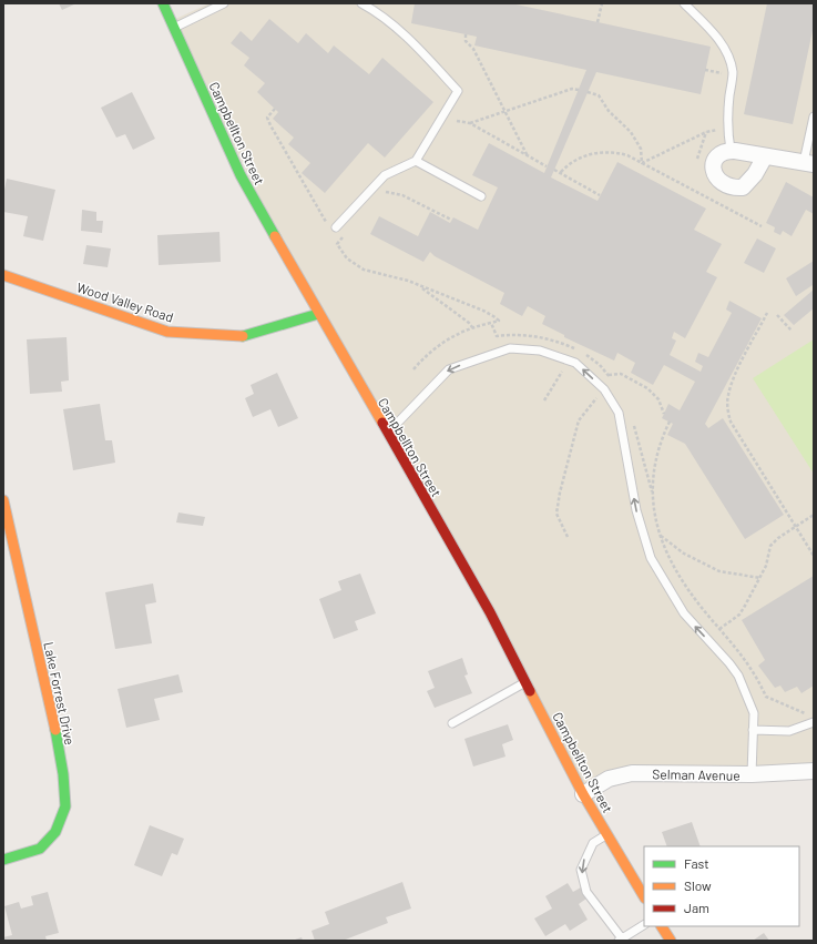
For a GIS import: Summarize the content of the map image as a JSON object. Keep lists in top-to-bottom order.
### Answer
{
  "streets": {
    "main road": ["Campbellton Street", "Wood Valley Road", "Lake Forrest Drive"],
    "street": ["Selman Avenue"]
  },
  "crossings": [
    ["Campbellton Street", "Wood Valley Road"],
    ["Campbellton Street", "Selman Avenue"]
  ],
  "legend": ["Fast", "Slow", "Jam"]
}
